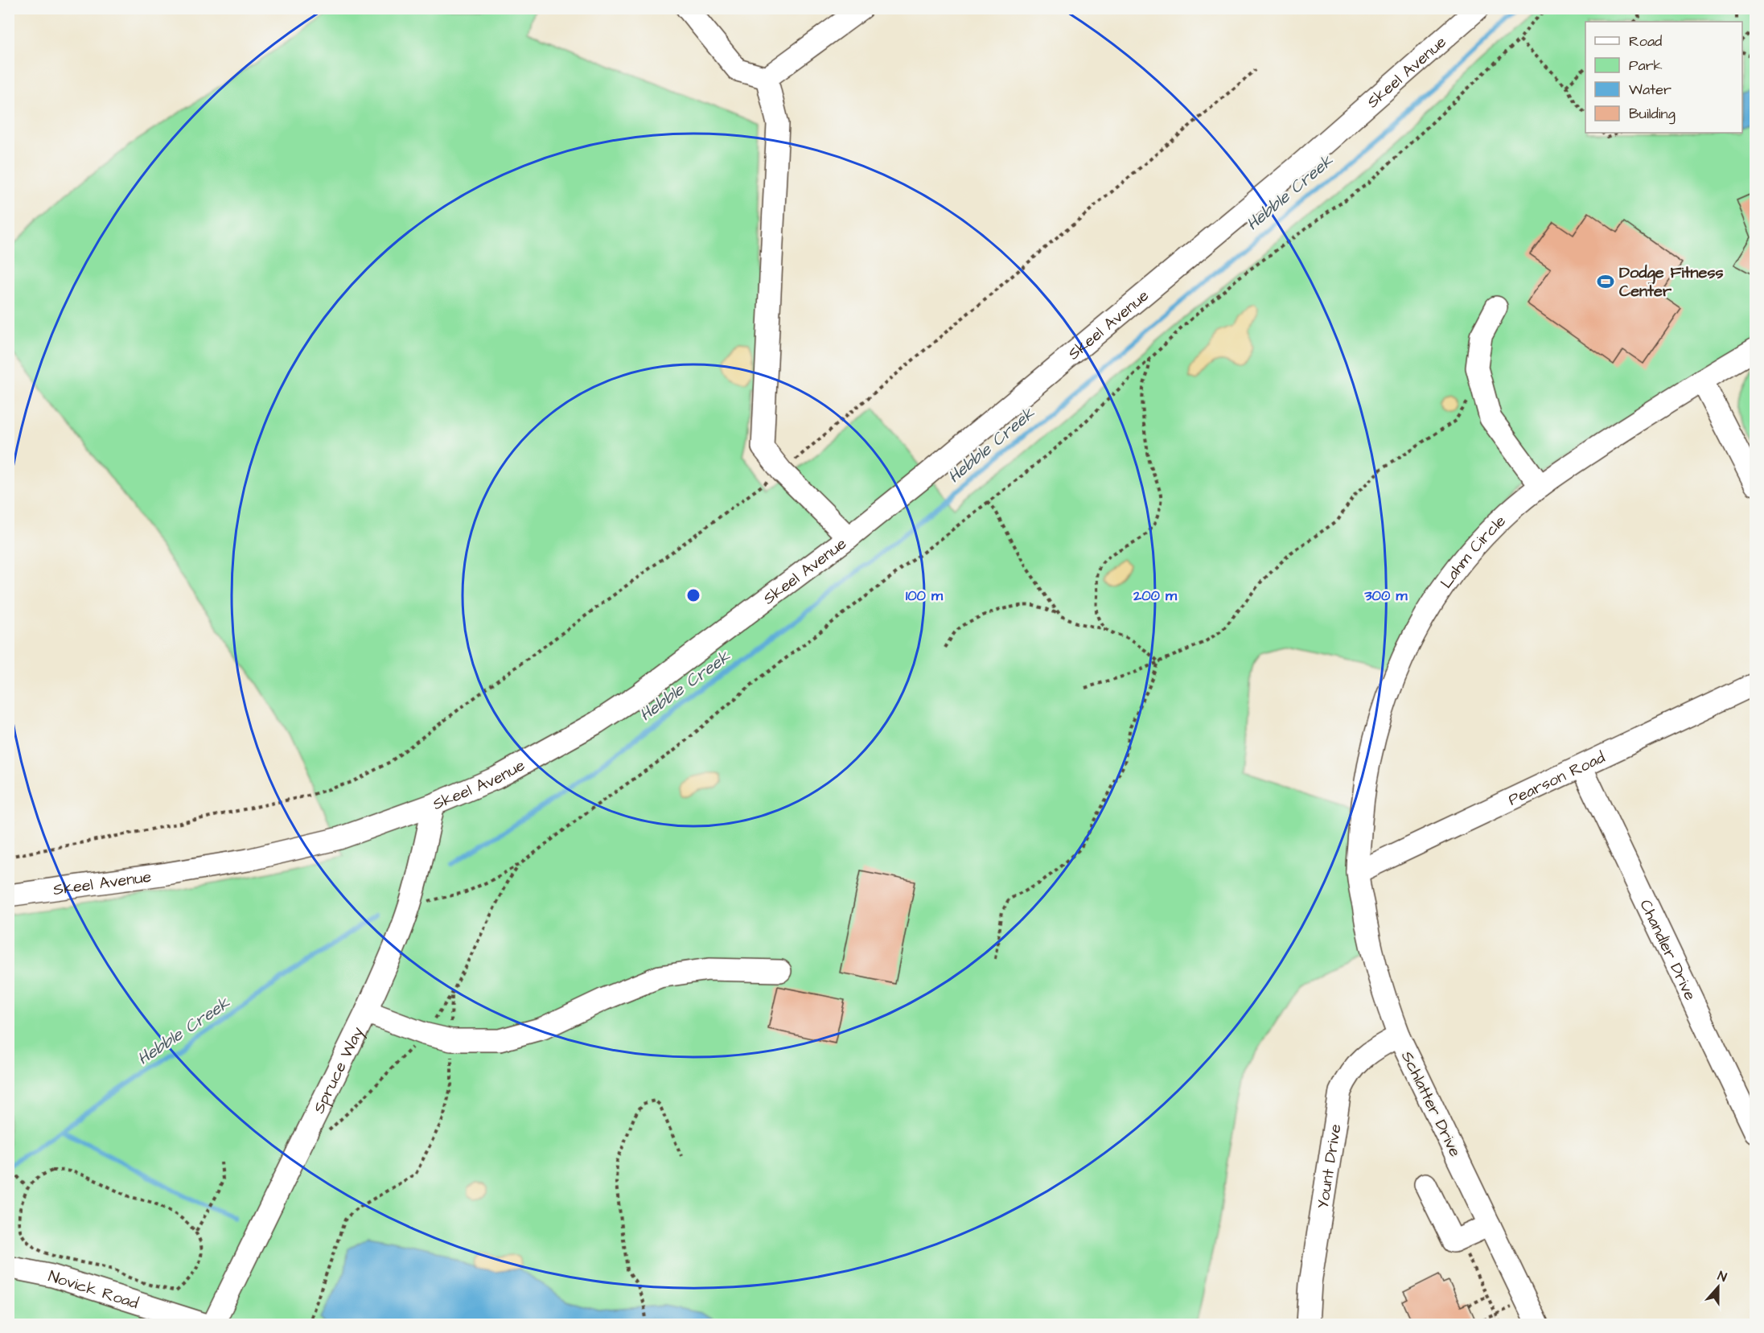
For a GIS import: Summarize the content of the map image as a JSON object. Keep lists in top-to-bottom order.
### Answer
{
  "streets": {
    "street": [
      "Skeel Avenue",
      "Lahm Circle",
      "Pearson Road",
      "Chandler Drive",
      "Spruce Way",
      "Schlatter Drive",
      "Yount Drive",
      "Novick Road"
    ]
  },
  "crossings": [
    ["Skeel Avenue", "Spruce Way"],
    ["Lahm Circle", "Pearson Road"],
    ["Lahm Circle", "Schlatter Drive"],
    ["Pearson Road", "Chandler Drive"],
    ["Pearson Road", "Schlatter Drive"],
    ["Schlatter Drive", "Yount Drive"]
  ],
  "water": ["Hebble Creek"],
  "places": {
    "sports": ["Dodge Fitness Center"]
  },
  "legend": [
    "Road",
    "Park",
    "Water",
    "Building"
  ],
  "north": "top",
  "rings": ["100 m", "200 m", "300 m"]
}
